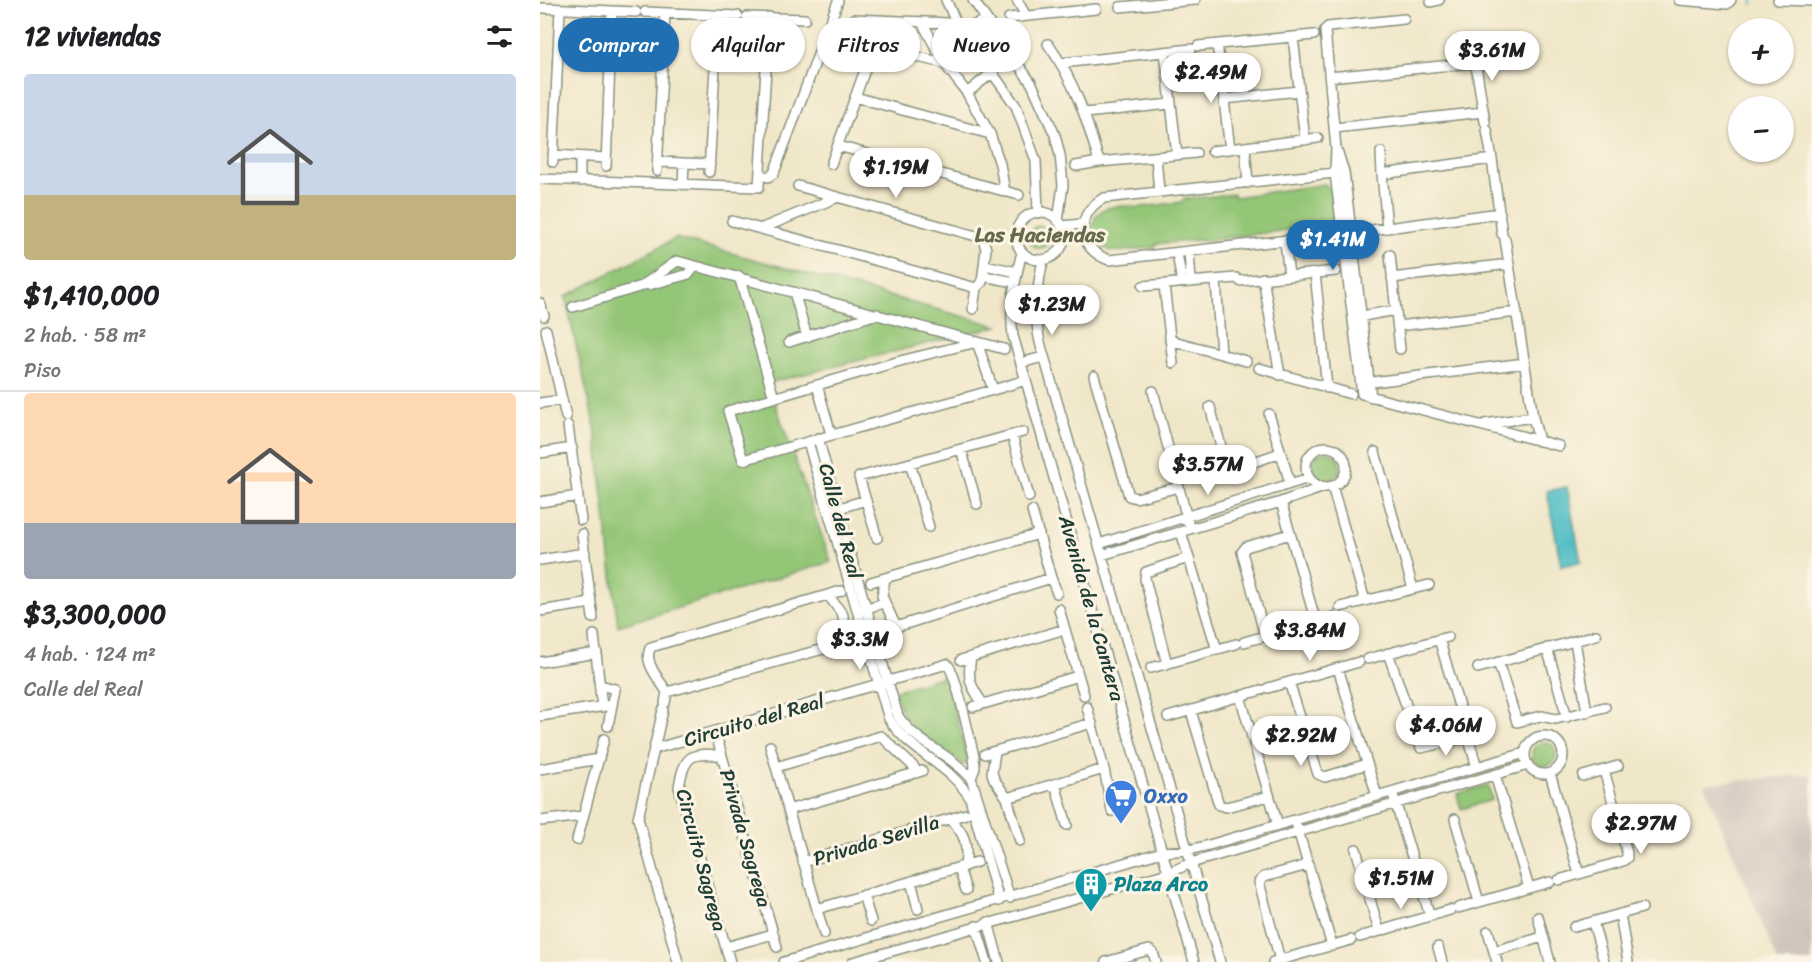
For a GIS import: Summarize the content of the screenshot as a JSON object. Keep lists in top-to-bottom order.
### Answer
{
  "streets": {
    "street": [
      "Calle del Real",
      "Avenida de la Cantera",
      "Circuito del Real",
      "Privada Sagrega",
      "Privada Sevilla",
      "Circuito Sagrega"
    ]
  },
  "crossings": [
    ["Calle del Real", "Circuito del Real"],
    ["Calle del Real", "Privada Sevilla"],
    ["Circuito del Real", "Privada Sagrega"],
    ["Privada Sagrega", "Circuito Sagrega"]
  ],
  "districts": ["Las Haciendas"],
  "places": {
    "supermarket": ["Oxxo"],
    "building": ["Plaza Arco"]
  },
  "page": {
    "heading": "12 viviendas",
    "map_buttons": ["+", "−"],
    "chip": [
      "Comprar",
      "Alquilar",
      "Filtros",
      "Nuevo"
    ],
    "price": [
      "$3.61M",
      "$2.49M",
      "$1.19M",
      "$1.41M",
      "$1.23M",
      "$3.57M",
      "$3.84M",
      "$3.3M",
      "$4.06M",
      "$2.92M",
      "$2.97M",
      "$1.51M"
    ],
    "list": [
      {
        "name": "$1,410,000",
        "note": "2 hab. · 58 m² · Piso"
      },
      {
        "name": "$3,300,000",
        "note": "4 hab. · 124 m² · Calle del Real"
      }
    ]
  }
}
